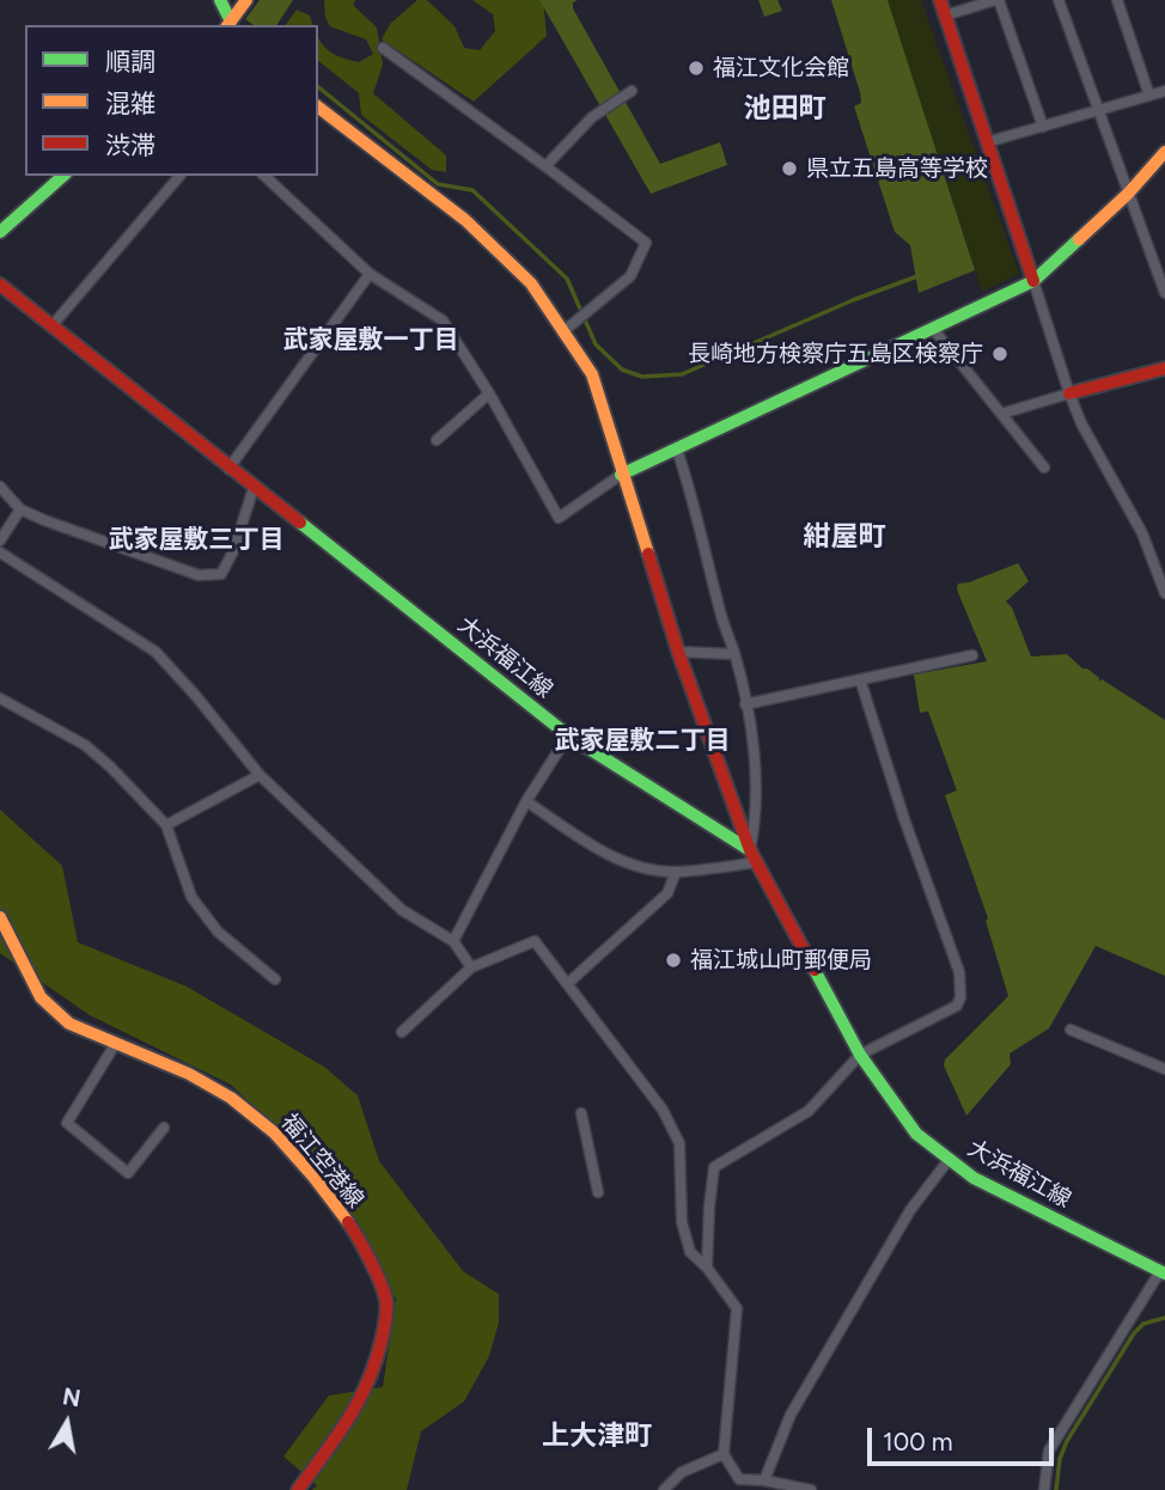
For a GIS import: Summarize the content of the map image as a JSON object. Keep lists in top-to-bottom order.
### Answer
{
  "streets": {
    "main road": ["大浜福江線", "福江空港線"]
  },
  "districts": [
    "池田町",
    "武家屋敷一丁目",
    "紺屋町",
    "武家屋敷三丁目",
    "武家屋敷二丁目",
    "上大津町"
  ],
  "places": [
    "福江文化会館",
    "県立五島高等学校",
    "長崎地方検察庁五島区検察庁",
    "福江城山町郵便局"
  ],
  "legend": ["順調", "混雑", "渋滞"],
  "scale_bar": "100 m",
  "north": "top"
}
